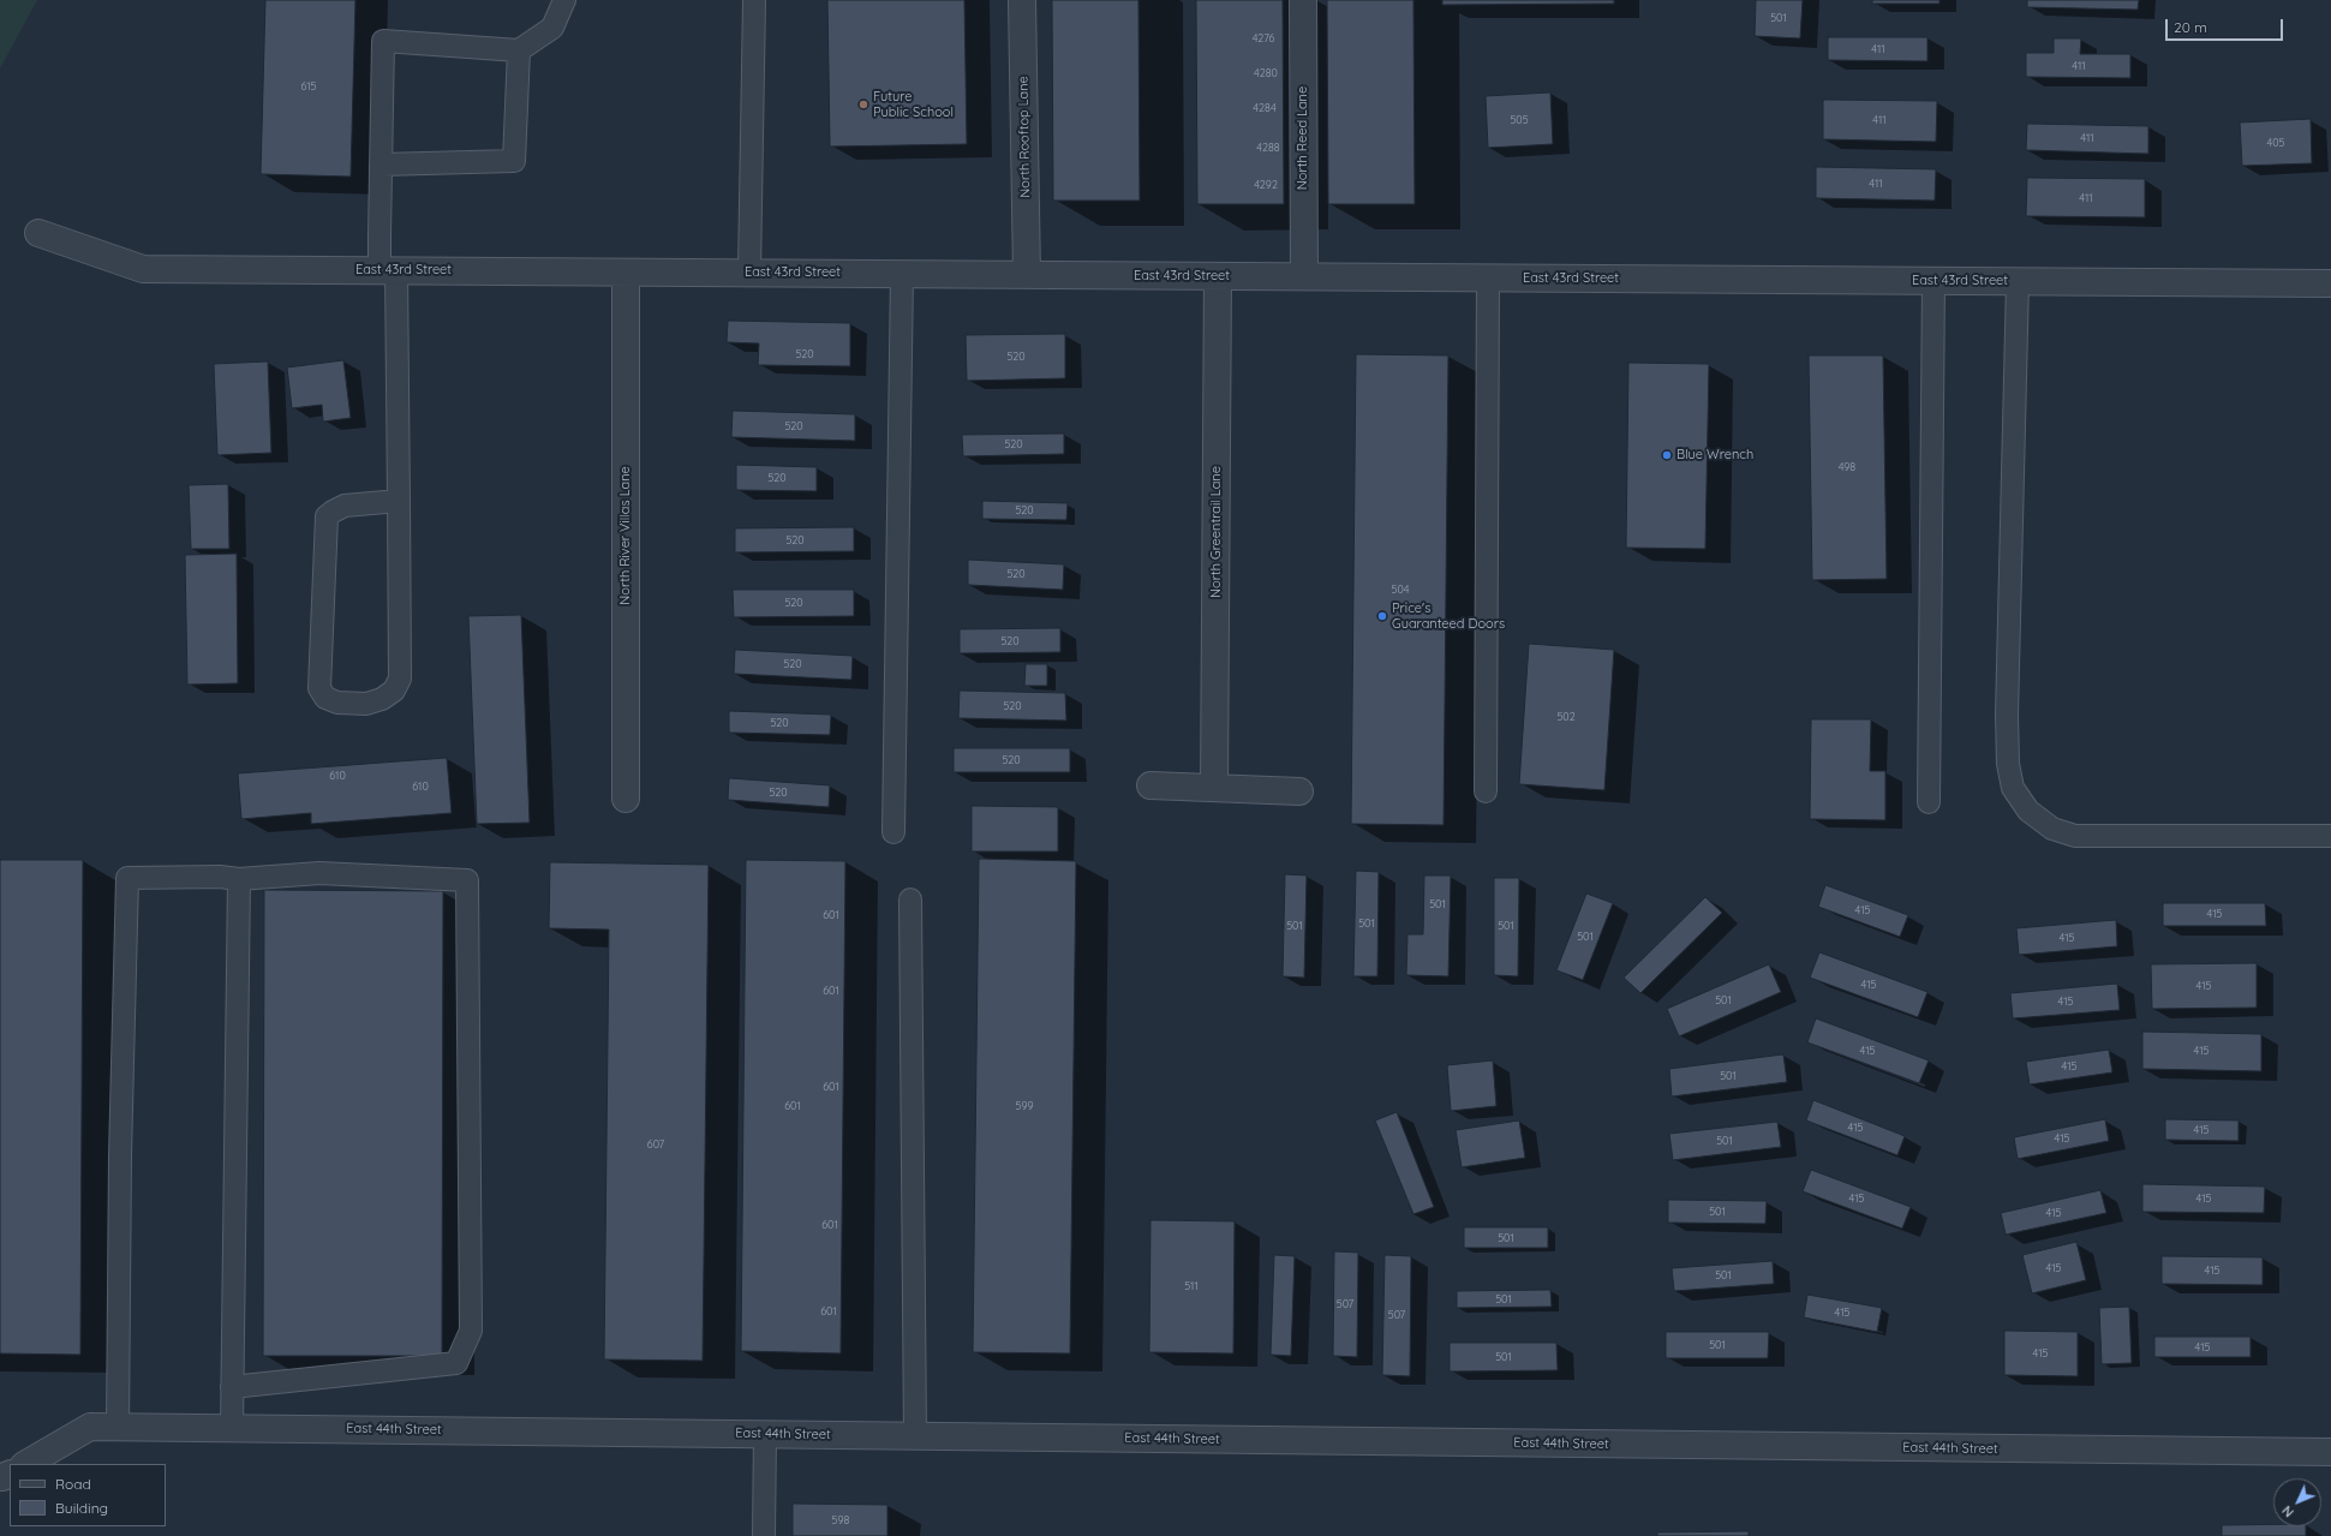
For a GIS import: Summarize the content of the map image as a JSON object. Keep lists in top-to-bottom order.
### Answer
{
  "streets": {
    "street": [
      "North Rooftop Lane",
      "North Reed Lane",
      "East 43rd Street",
      "North Greentrail Lane",
      "North River Villas Lane",
      "East 44th Street"
    ]
  },
  "crossings": [
    ["North Rooftop Lane", "East 43rd Street"],
    ["North Reed Lane", "East 43rd Street"],
    ["East 43rd Street", "North Greentrail Lane"],
    ["East 43rd Street", "North River Villas Lane"]
  ],
  "places": ["Future Public School", "Blue Wrench", "Price's Guaranteed Doors"],
  "house_numbers": [
    "501",
    "4276",
    "411",
    "411",
    "4280",
    "615",
    "4284",
    "505",
    "411",
    "411",
    "405",
    "4288",
    "411",
    "4292",
    "411",
    "520",
    "520",
    "520",
    "520",
    "498",
    "520",
    "520",
    "520",
    "520",
    "504",
    "520",
    "520",
    "520",
    "520",
    "502",
    "520",
    "520",
    "610",
    "610",
    "520",
    "501",
    "415",
    "415",
    "601",
    "501",
    "501",
    "501",
    "501",
    "415",
    "415",
    "415",
    "601",
    "501",
    "415",
    "415",
    "415",
    "415",
    "501",
    "601",
    "601",
    "599",
    "415",
    "415",
    "415",
    "501",
    "607",
    "415",
    "415",
    "501",
    "415",
    "601",
    "501",
    "415",
    "415",
    "501",
    "511",
    "501",
    "507",
    "601",
    "415",
    "507",
    "501",
    "415",
    "415",
    "501",
    "598"
  ],
  "legend": ["Road", "Building"],
  "scale_bar": "20 m",
  "north": "bottom left"
}
